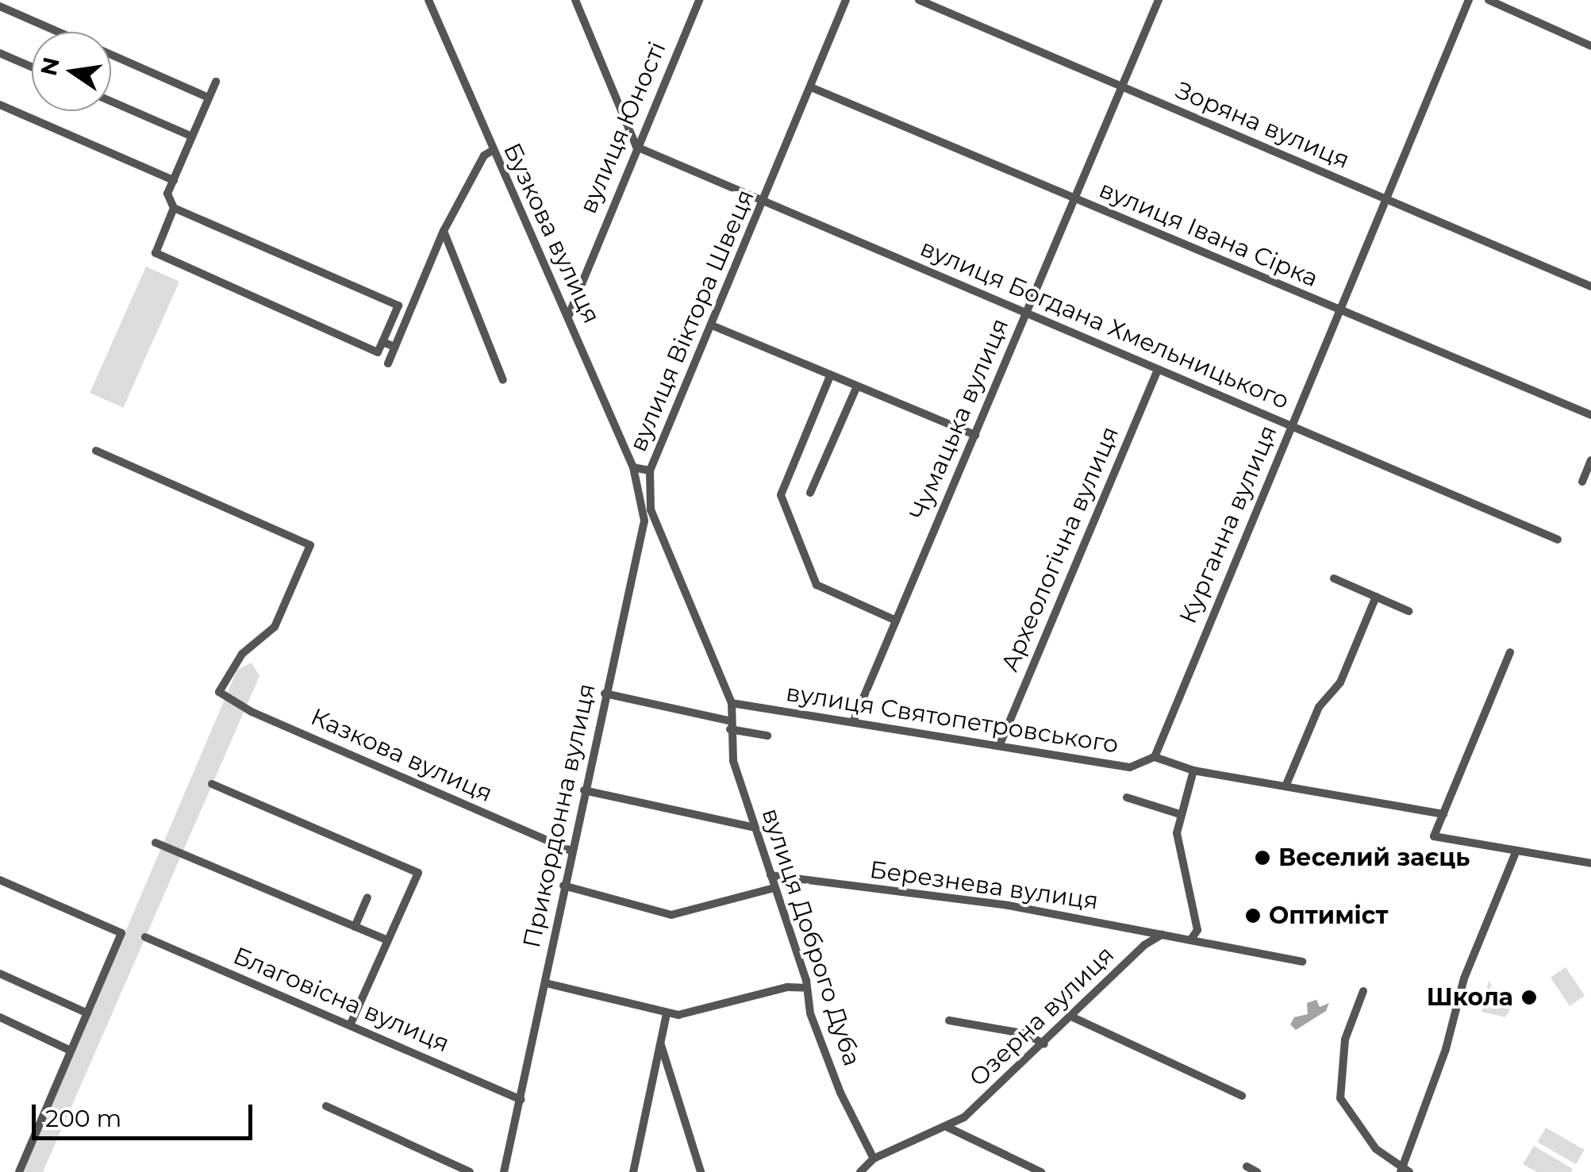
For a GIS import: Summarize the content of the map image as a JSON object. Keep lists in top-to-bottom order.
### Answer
{
  "streets": {
    "street": [
      "Зоряна вулиця",
      "вулиця Юності",
      "Бузкова вулиця",
      "вулиця Івана Сірка",
      "вулиця Віктора Швеця",
      "вулиця Богдана Хмельницького",
      "Чумацька вулиця",
      "Курганна вулиця",
      "Археологічна вулиця",
      "вулиця Святопетровського",
      "Казкова вулиця",
      "Прикордонна вулиця",
      "Березнева вулиця",
      "вулиця Доброго Дуба",
      "Благовісна вулиця",
      "Озерна вулиця"
    ]
  },
  "crossings": [
    ["Зоряна вулиця", "Чумацька вулиця"],
    ["Зоряна вулиця", "Курганна вулиця"],
    ["вулиця Юності", "Бузкова вулиця"],
    ["вулиця Юності", "вулиця Богдана Хмельницького"],
    ["Бузкова вулиця", "Прикордонна вулиця"],
    ["вулиця Івана Сірка", "вулиця Віктора Швеця"],
    ["вулиця Івана Сірка", "Чумацька вулиця"],
    ["вулиця Івана Сірка", "Курганна вулиця"],
    ["вулиця Віктора Швеця", "вулиця Богдана Хмельницького"],
    ["вулиця Віктора Швеця", "вулиця Святопетровського"],
    ["вулиця Віктора Швеця", "вулиця Доброго Дуба"],
    ["вулиця Богдана Хмельницького", "Чумацька вулиця"],
    ["вулиця Богдана Хмельницького", "Курганна вулиця"],
    ["вулиця Богдана Хмельницького", "Археологічна вулиця"],
    ["Чумацька вулиця", "вулиця Святопетровського"],
    ["Курганна вулиця", "вулиця Святопетровського"],
    ["Археологічна вулиця", "вулиця Святопетровського"],
    ["вулиця Святопетровського", "вулиця Доброго Дуба"],
    ["Казкова вулиця", "Прикордонна вулиця"],
    ["Прикордонна вулиця", "Благовісна вулиця"],
    ["Березнева вулиця", "вулиця Доброго Дуба"],
    ["Березнева вулиця", "Озерна вулиця"],
    ["вулиця Доброго Дуба", "Озерна вулиця"]
  ],
  "places": ["Веселий заєць", "Оптиміст", "Школа"],
  "scale_bar": "200 m",
  "north": "left"
}
